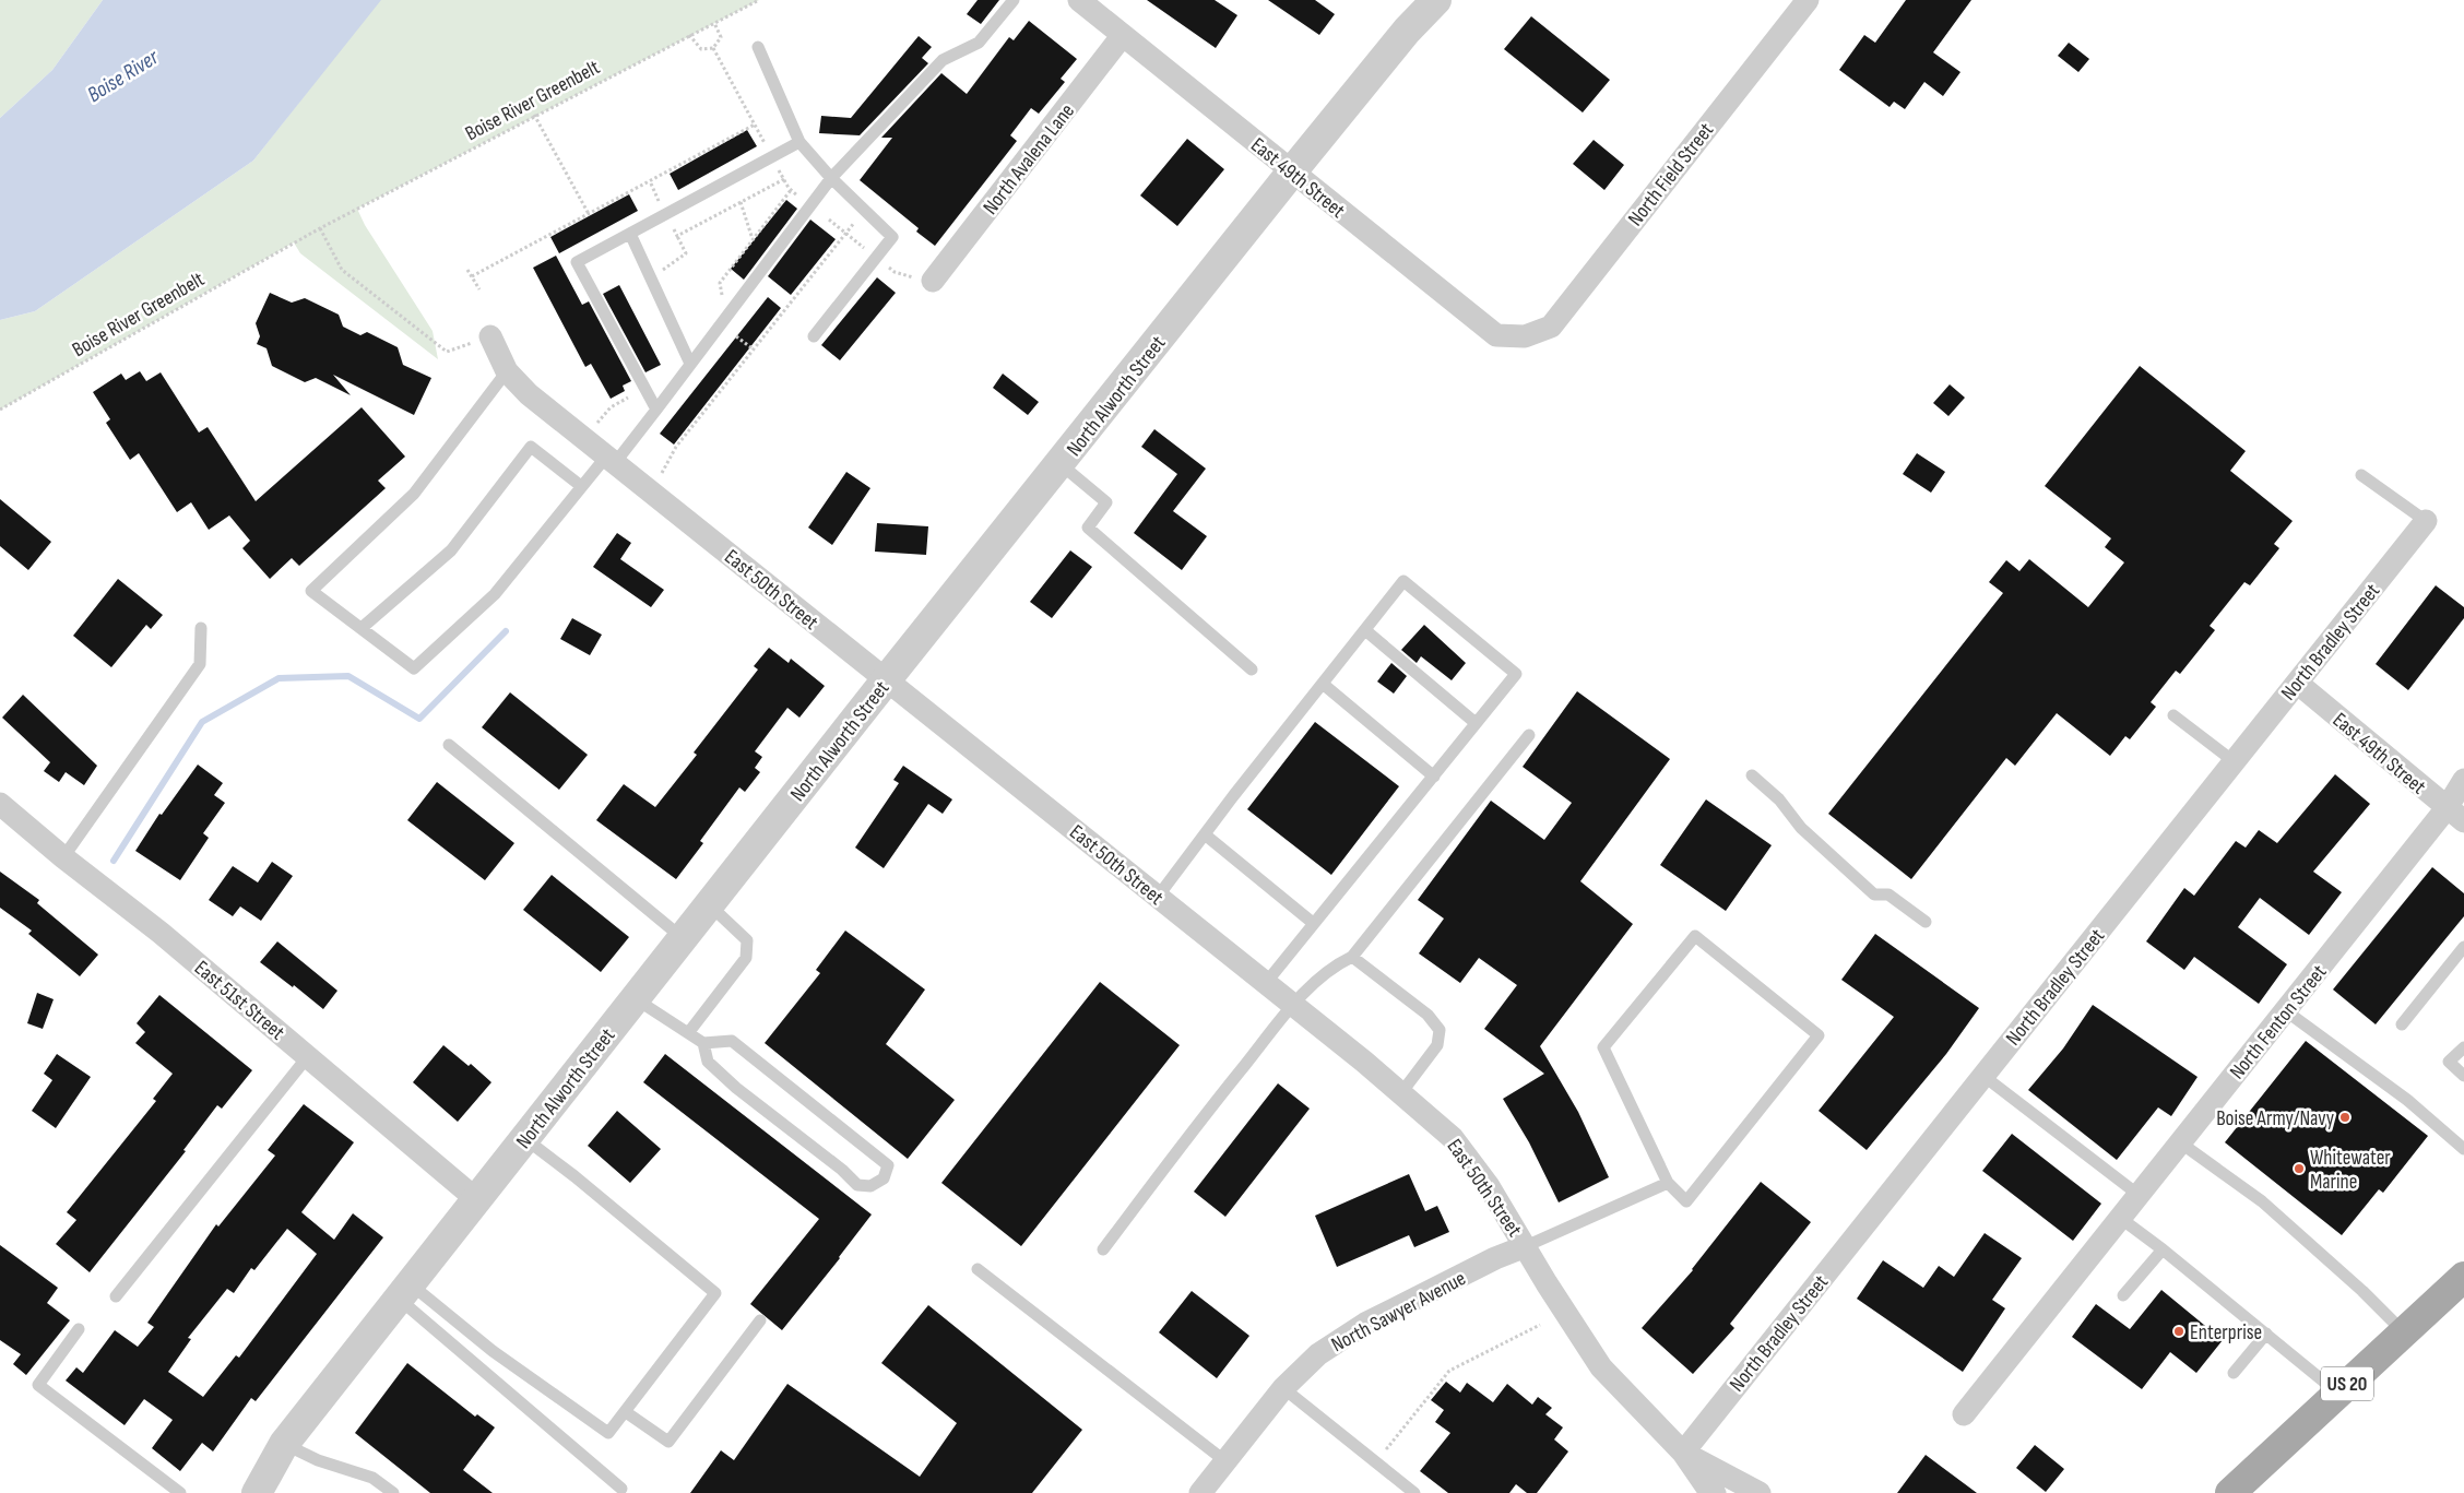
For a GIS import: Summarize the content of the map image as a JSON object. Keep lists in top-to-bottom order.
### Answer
{
  "streets": {
    "main road": ["US 20"],
    "street": [
      "North Avalena Lane",
      "North Field Street",
      "East 49th Street",
      "North Alworth Street",
      "East 50th Street",
      "North Bradley Street",
      "East 51st Street",
      "North Fenton Street",
      "North Sawyer Avenue"
    ],
    "path": ["Boise River Greenbelt"]
  },
  "crossings": [
    ["North Avalena Lane", "East 49th Street"],
    ["North Field Street", "East 49th Street"],
    ["East 49th Street", "North Alworth Street"],
    ["East 49th Street", "North Bradley Street"],
    ["East 49th Street", "North Fenton Street"],
    ["North Alworth Street", "East 50th Street"],
    ["North Alworth Street", "East 51st Street"],
    ["East 50th Street", "North Bradley Street"],
    ["East 50th Street", "North Sawyer Avenue"]
  ],
  "water": ["Boise River"],
  "places": ["Boise Army/Navy", "Whitewater Marine", "Enterprise"]
}
